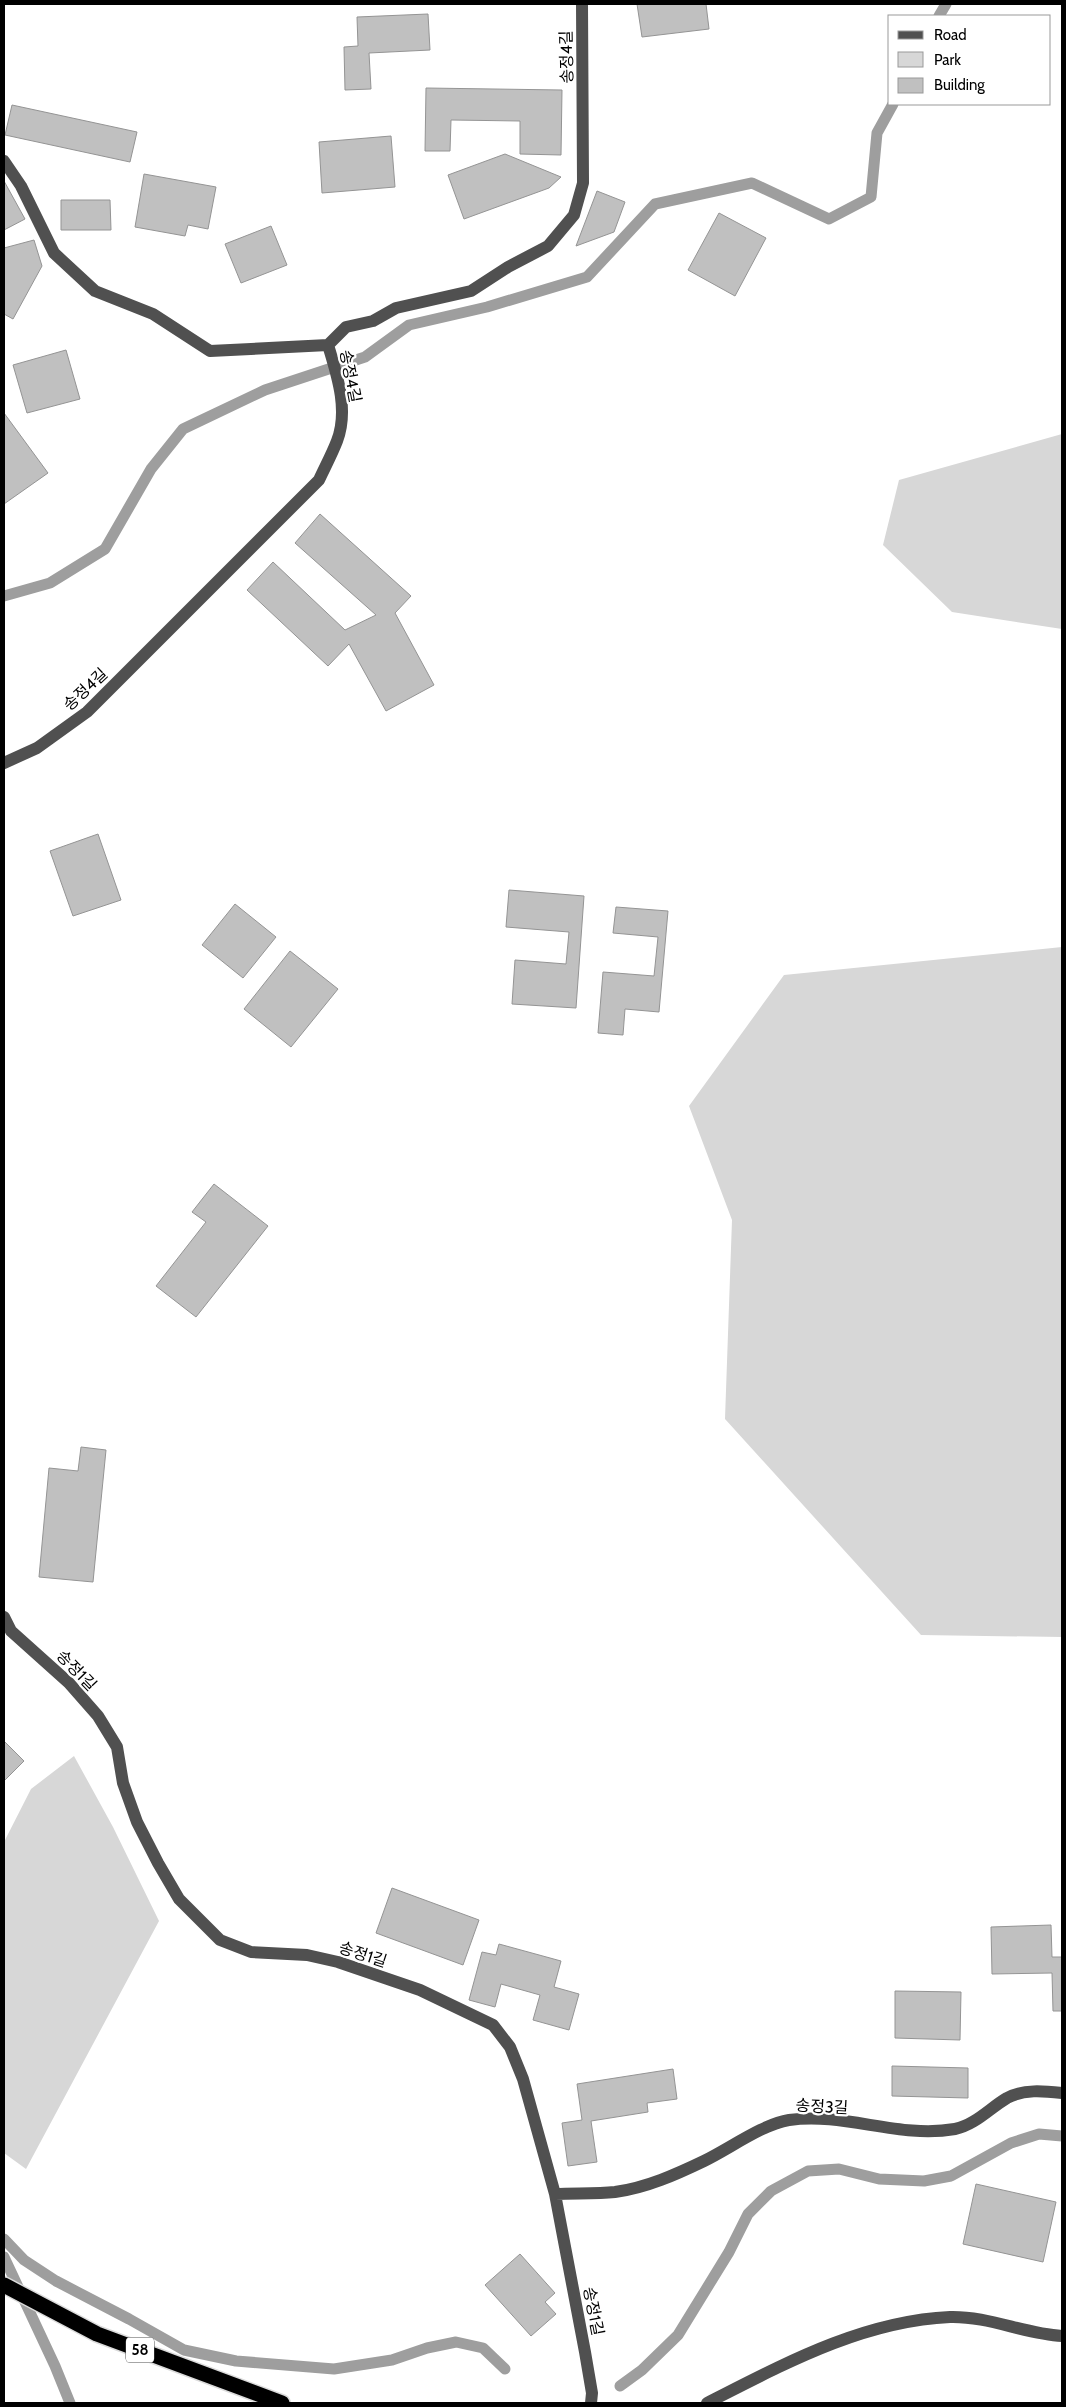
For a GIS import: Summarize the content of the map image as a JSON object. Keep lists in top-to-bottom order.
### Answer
{
  "streets": {
    "highway": ["58"],
    "street": ["송정4길", "송정1길", "송정3길"]
  },
  "crossings": [
    ["송정1길", "송정3길"]
  ],
  "legend": ["Road", "Park", "Building"]
}
